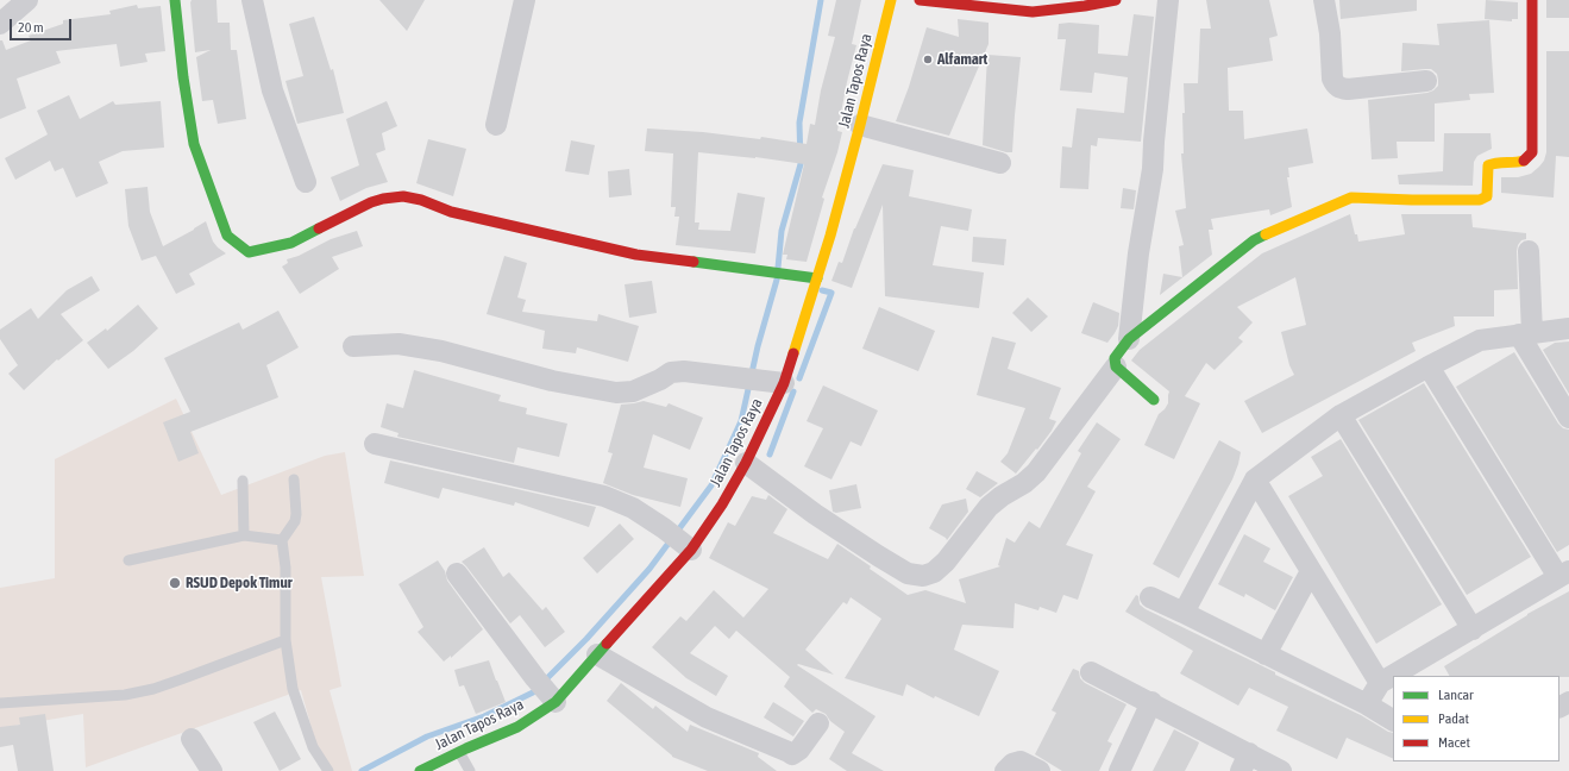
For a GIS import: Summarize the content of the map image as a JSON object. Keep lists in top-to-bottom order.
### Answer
{
  "streets": {
    "street": ["Jalan Tapos Raya"]
  },
  "places": ["Alfamart", "RSUD Depok Timur"],
  "legend": ["Lancar", "Padat", "Macet"],
  "scale_bar": "20 m"
}
